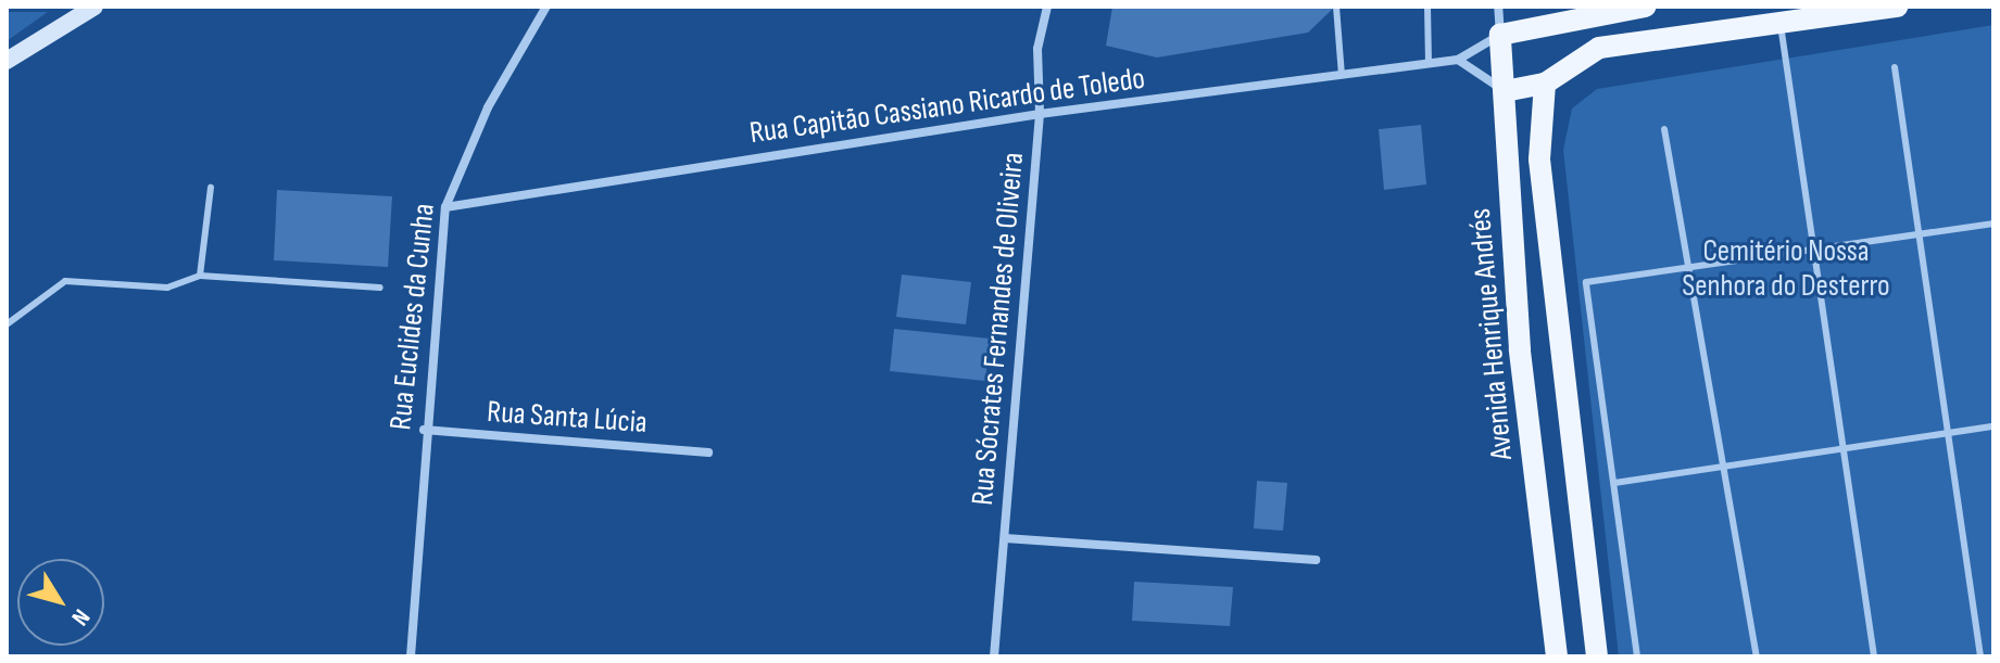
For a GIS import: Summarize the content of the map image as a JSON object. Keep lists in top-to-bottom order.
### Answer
{
  "streets": {
    "main road": ["Avenida Henrique Andrés"],
    "street": [
      "Rua Capitão Cassiano Ricardo de Toledo",
      "Rua Euclides da Cunha",
      "Rua Sócrates Fernandes de Oliveira",
      "Rua Santa Lúcia"
    ]
  },
  "crossings": [
    ["Rua Capitão Cassiano Ricardo de Toledo", "Rua Euclides da Cunha"],
    ["Rua Capitão Cassiano Ricardo de Toledo", "Rua Sócrates Fernandes de Oliveira"],
    ["Rua Capitão Cassiano Ricardo de Toledo", "Avenida Henrique Andrés"],
    ["Rua Euclides da Cunha", "Rua Santa Lúcia"]
  ],
  "parks": ["Cemitério Nossa Senhora do Desterro"],
  "north": "bottom right"
}
